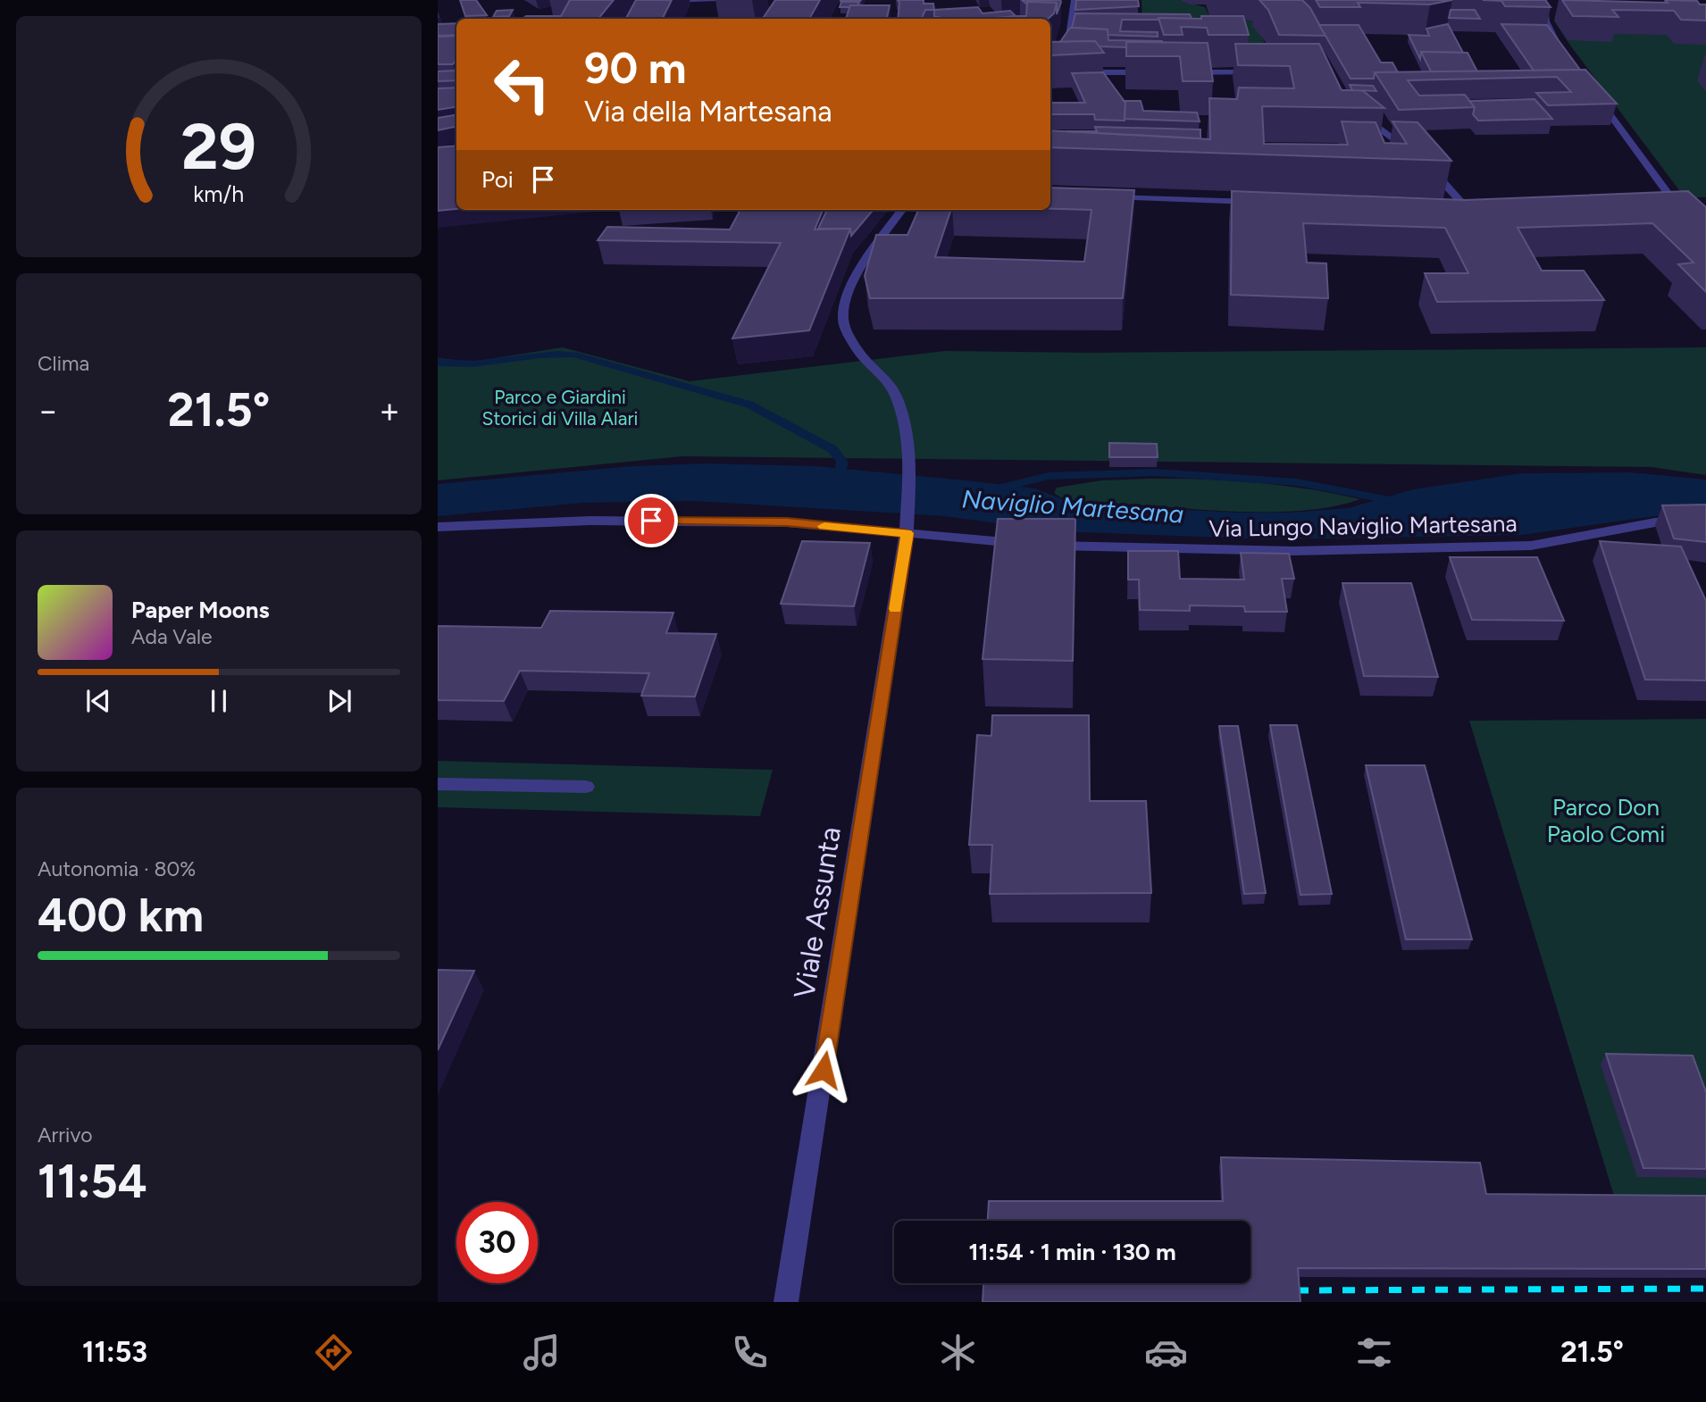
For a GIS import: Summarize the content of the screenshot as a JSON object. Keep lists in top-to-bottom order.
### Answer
{
  "streets": {
    "street": ["Via Lungo Naviglio Martesana", "Viale Assunta"]
  },
  "crossings": [
    ["Via Lungo Naviglio Martesana", "Viale Assunta"]
  ],
  "water": ["Naviglio Martesana"],
  "parks": ["Parco e Giardini Storici di Villa Alari", "Parco Don Paolo Comi"],
  "page": {
    "turn": ["90 m", "Via della Martesana"],
    "then": "Poi",
    "tile": [
      "Clima",
      ["Autonomia · 80%", "400 km"],
      ["Arrivo", "11:54"]
    ],
    "heat": ["−", "21.5°", "+"],
    "song": ["Paper Moons", "Ada Vale"],
    "limit": "30",
    "trip": "11:54 · 1 min · 130 m",
    "tabs": ["11:53", "21.5°"],
    "gauge": ["29", "km/h"]
  }
}
